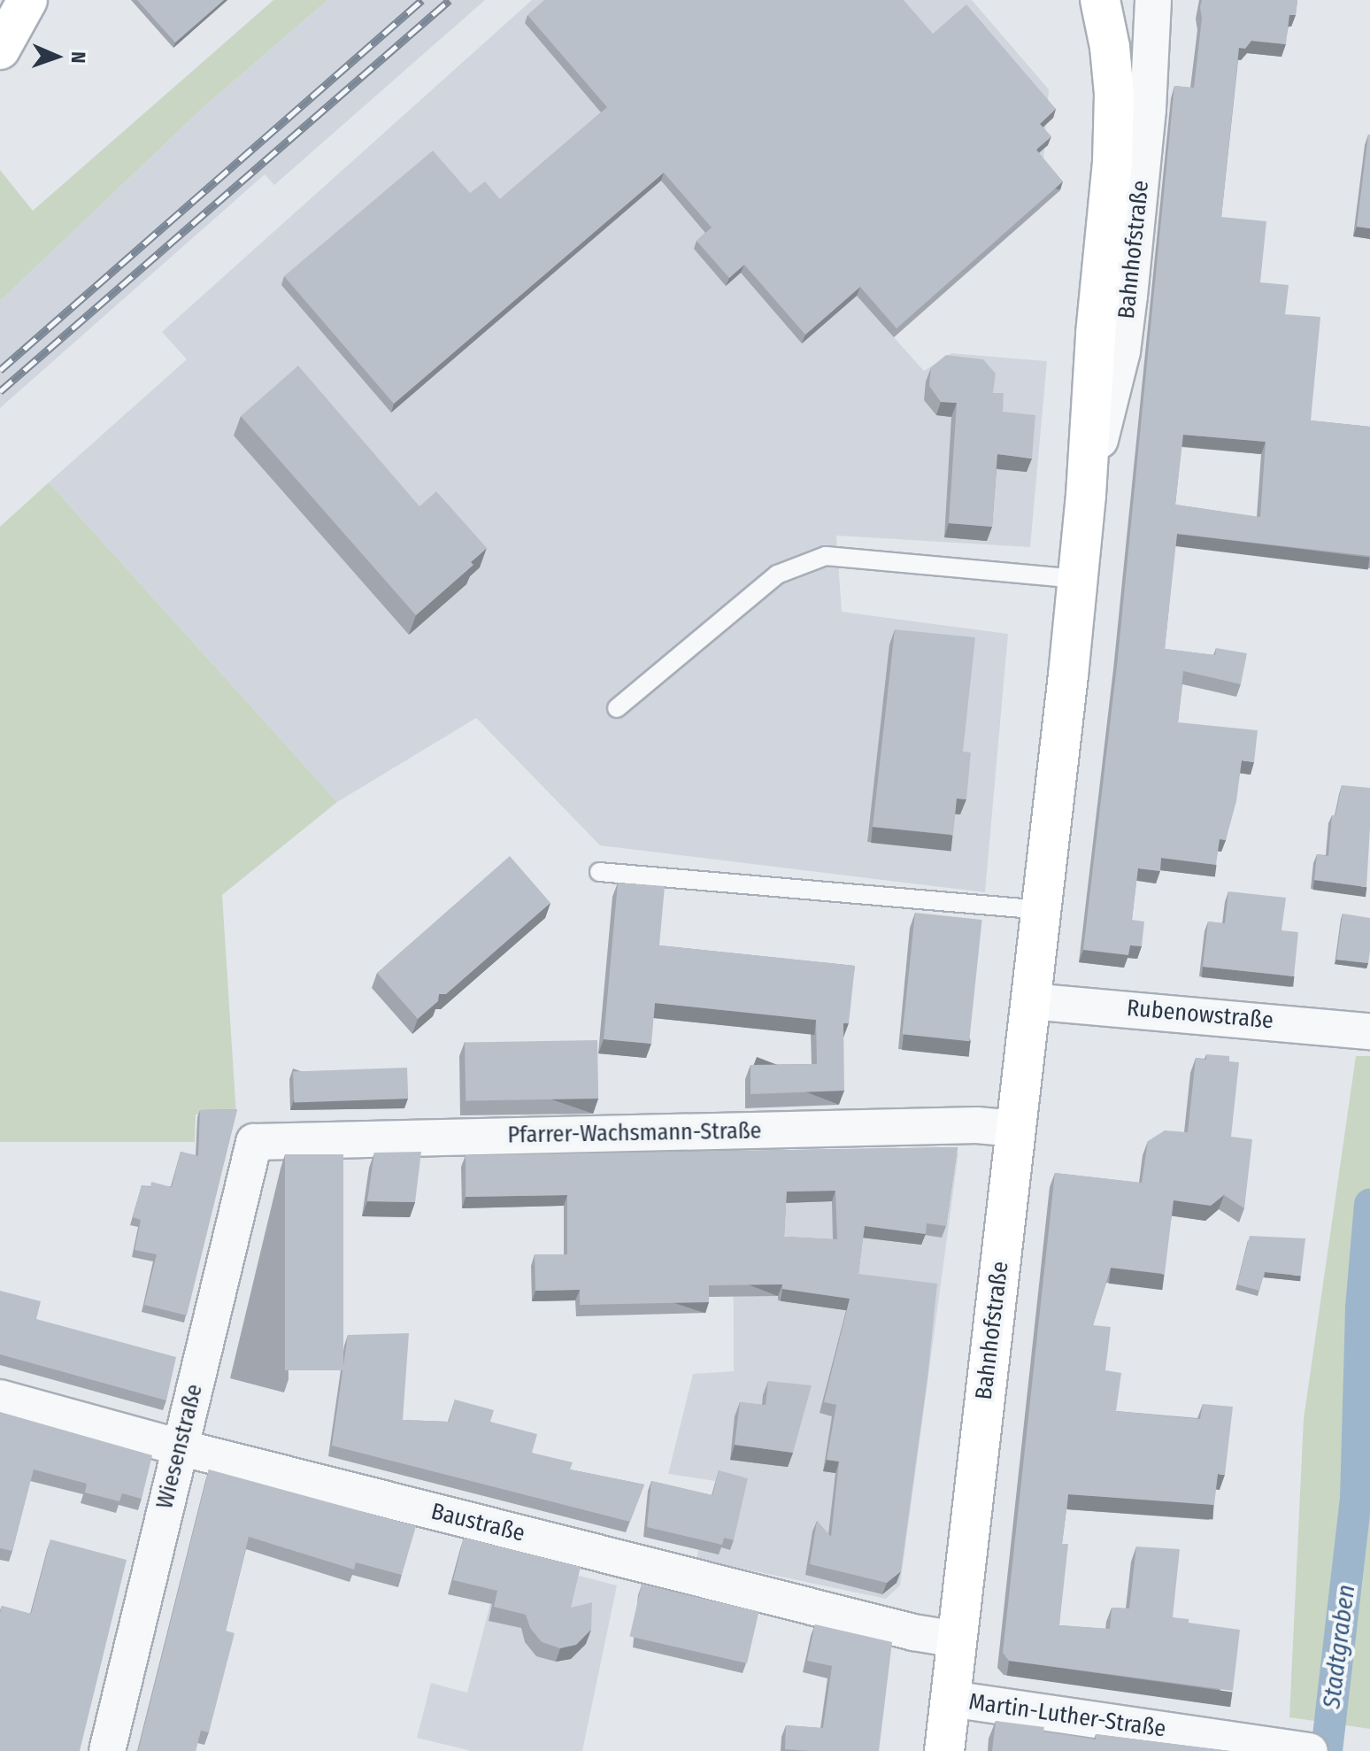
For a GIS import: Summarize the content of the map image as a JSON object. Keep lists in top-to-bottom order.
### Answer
{
  "streets": {
    "main road": ["Bahnhofstraße"],
    "street": [
      "Rubenowstraße",
      "Pfarrer-Wachsmann-Straße",
      "Wiesenstraße",
      "Baustraße",
      "Martin-Luther-Straße"
    ]
  },
  "crossings": [
    ["Bahnhofstraße", "Rubenowstraße"],
    ["Bahnhofstraße", "Pfarrer-Wachsmann-Straße"],
    ["Bahnhofstraße", "Baustraße"],
    ["Bahnhofstraße", "Martin-Luther-Straße"],
    ["Pfarrer-Wachsmann-Straße", "Wiesenstraße"],
    ["Wiesenstraße", "Baustraße"]
  ],
  "water": ["Stadtgraben"],
  "north": "right"
}
